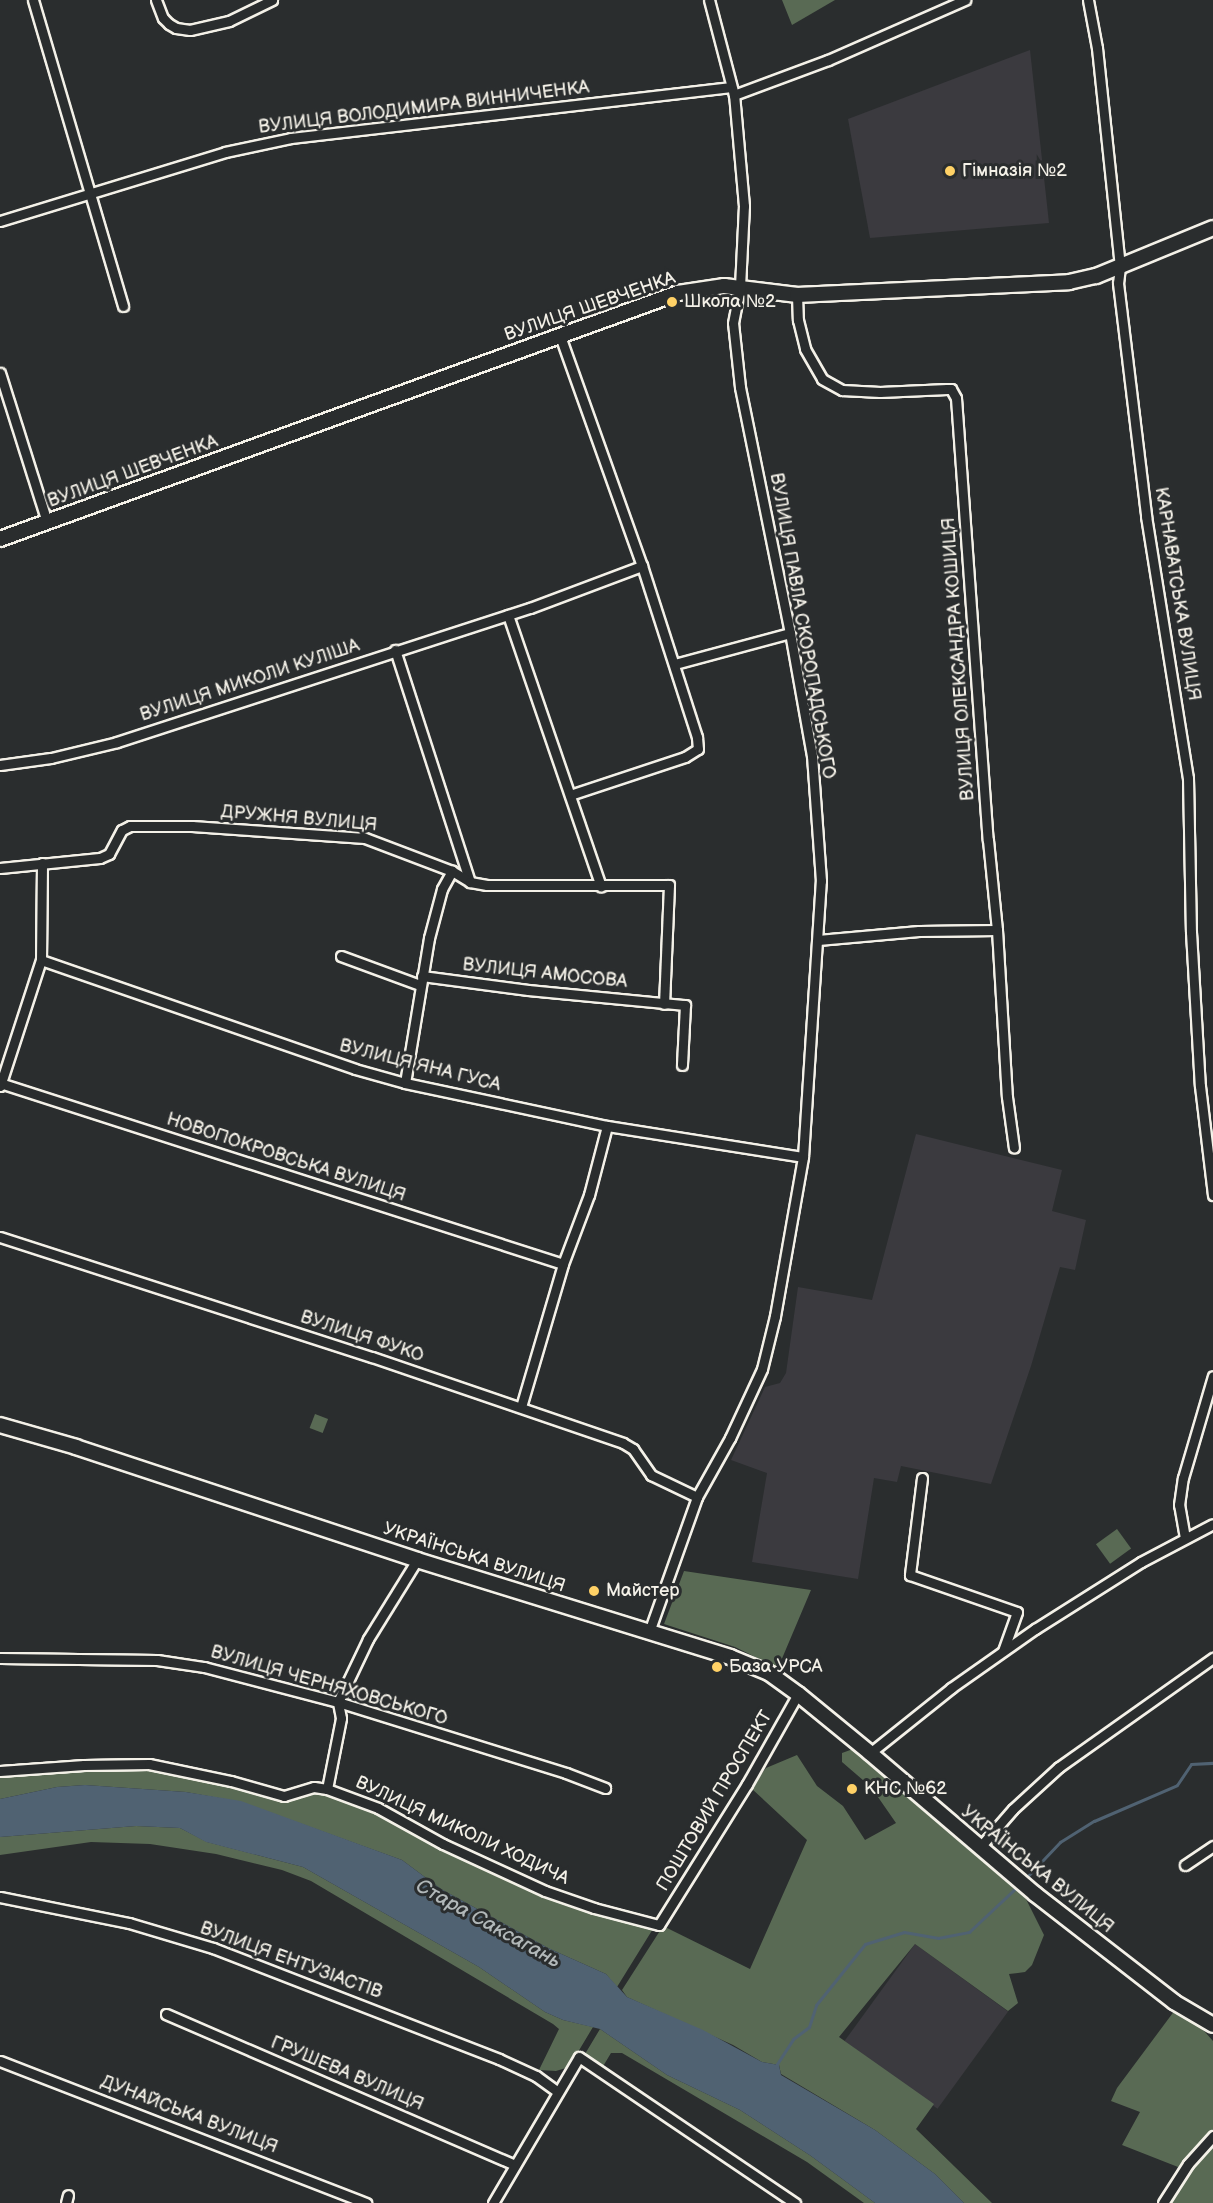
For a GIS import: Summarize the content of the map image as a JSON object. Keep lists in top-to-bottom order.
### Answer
{
  "streets": {
    "street": [
      "ВУЛИЦЯ ВОЛОДИМИРА ВИННИЧЕНКА",
      "ВУЛИЦЯ ШЕВЧЕНКА",
      "КАРНАВАТСЬКА ВУЛИЦЯ",
      "ВУЛИЦЯ ПАВЛА СКОРОПАДСЬКОГО",
      "ВУЛИЦЯ ОЛЕКСАНДРА КОШИЦЯ",
      "ВУЛИЦЯ МИКОЛИ КУЛІША",
      "ДРУЖНЯ ВУЛИЦЯ",
      "ВУЛИЦЯ АМОСОВА",
      "ВУЛИЦЯ ЯНА ГУСА",
      "НОВОПОКРОВСЬКА ВУЛИЦЯ",
      "ВУЛИЦЯ ФУКО",
      "УКРАЇНСЬКА ВУЛИЦЯ",
      "ВУЛИЦЯ ЧЕРНЯХОВСЬКОГО",
      "ПОШТОВИЙ ПРОСПЕКТ",
      "ВУЛИЦЯ МИКОЛИ ХОДИЧА",
      "ВУЛИЦЯ ЕНТУЗІАСТІВ",
      "ГРУШЕВА ВУЛИЦЯ",
      "ДУНАЙСЬКА ВУЛИЦЯ"
    ]
  },
  "crossings": [
    ["ВУЛИЦЯ ВОЛОДИМИРА ВИННИЧЕНКА", "ВУЛИЦЯ ПАВЛА СКОРОПАДСЬКОГО"],
    ["ВУЛИЦЯ ШЕВЧЕНКА", "КАРНАВАТСЬКА ВУЛИЦЯ"],
    ["ВУЛИЦЯ ШЕВЧЕНКА", "ВУЛИЦЯ ПАВЛА СКОРОПАДСЬКОГО"],
    ["ВУЛИЦЯ ШЕВЧЕНКА", "ВУЛИЦЯ ОЛЕКСАНДРА КОШИЦЯ"],
    ["ВУЛИЦЯ ПАВЛА СКОРОПАДСЬКОГО", "ВУЛИЦЯ ЯНА ГУСА"],
    ["ВУЛИЦЯ ПАВЛА СКОРОПАДСЬКОГО", "ВУЛИЦЯ ФУКО"],
    ["ВУЛИЦЯ ПАВЛА СКОРОПАДСЬКОГО", "УКРАЇНСЬКА ВУЛИЦЯ"],
    ["ДРУЖНЯ ВУЛИЦЯ", "ВУЛИЦЯ АМОСОВА"],
    ["УКРАЇНСЬКА ВУЛИЦЯ", "ПОШТОВИЙ ПРОСПЕКТ"],
    ["ПОШТОВИЙ ПРОСПЕКТ", "ВУЛИЦЯ МИКОЛИ ХОДИЧА"]
  ],
  "water": ["Стара Саксагань"],
  "places": [
    "Гімназія №2",
    "Школа №2",
    "Майстер",
    "База УРСА",
    "КНС №62"
  ]
}
